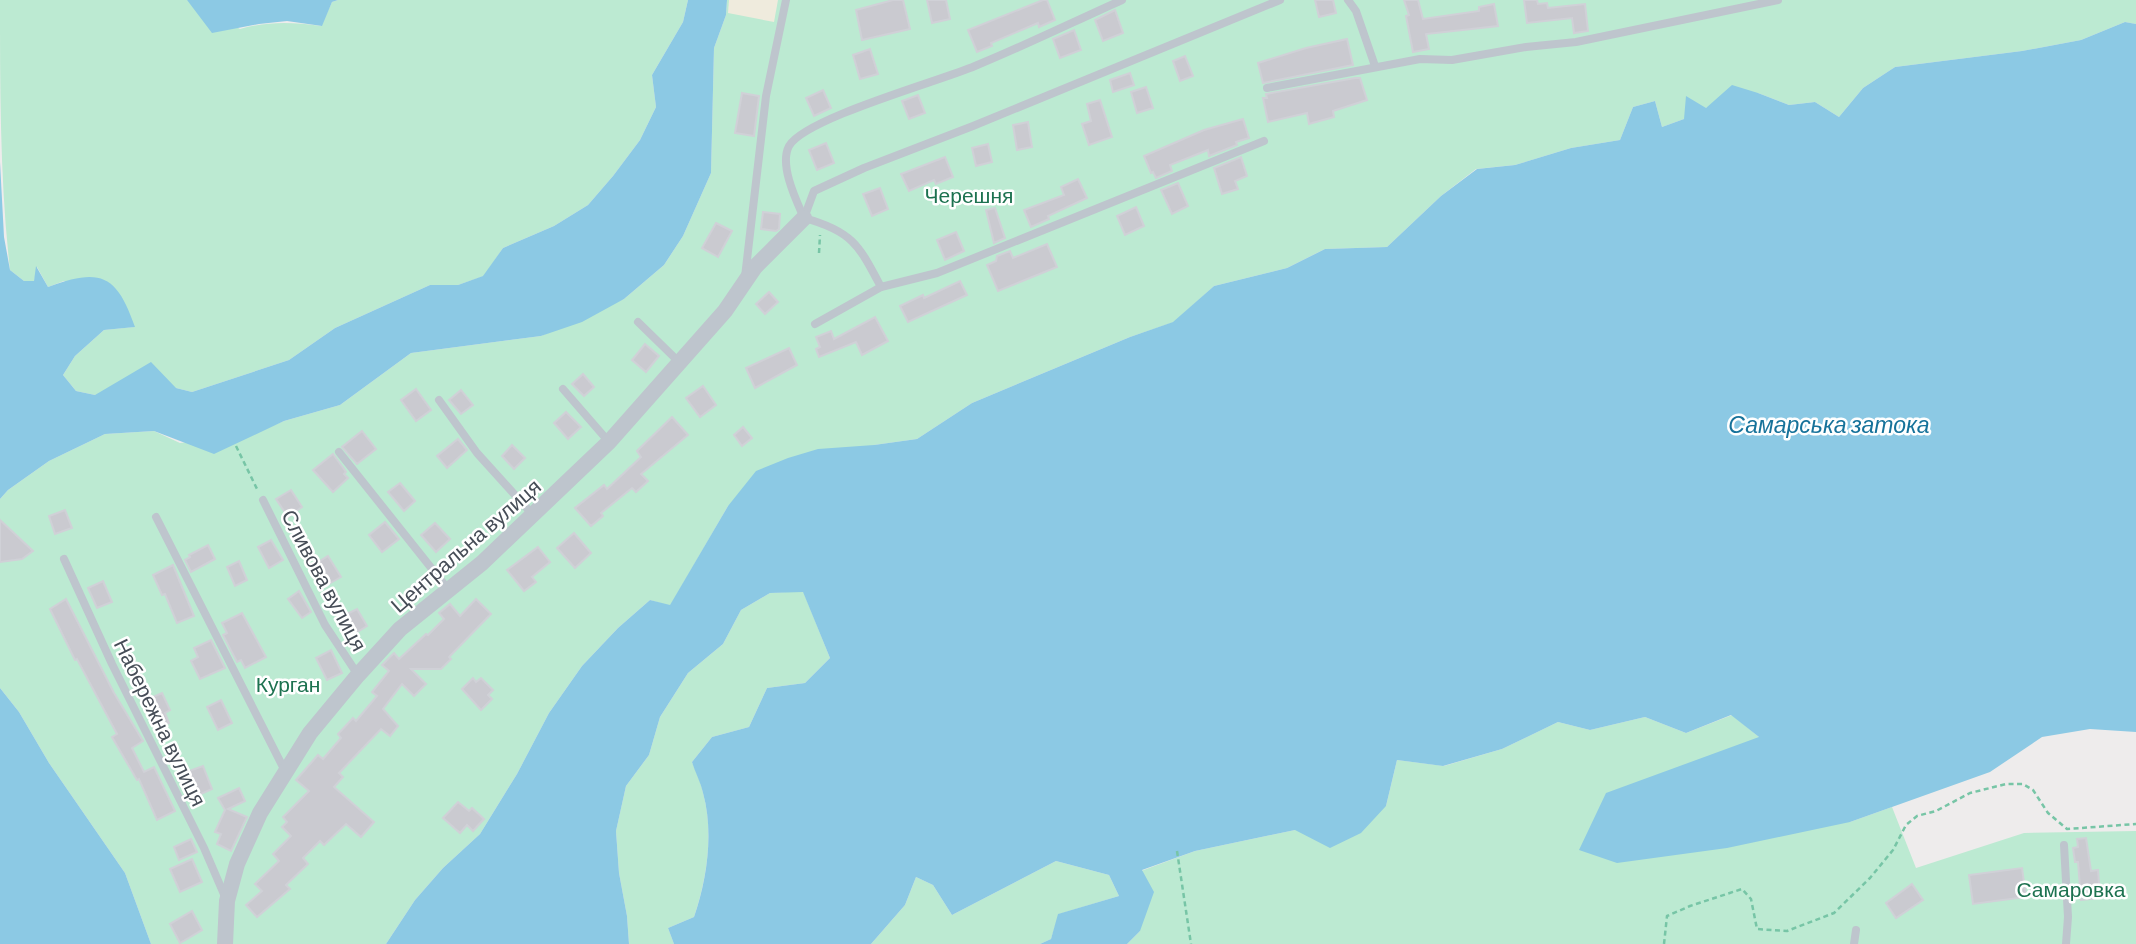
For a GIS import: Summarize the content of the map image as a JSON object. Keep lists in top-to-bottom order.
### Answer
{
  "streets": {
    "street": ["Центральна вулиця"],
    "lane": ["Сливова вулиця", "Набережна вулиця"]
  },
  "crossings": [
    ["Центральна вулиця", "Сливова вулиця"],
    ["Центральна вулиця", "Набережна вулиця"]
  ],
  "water": ["Самарська затока"],
  "parks": ["Черешня", "Курган", "Самаровка"]
}
